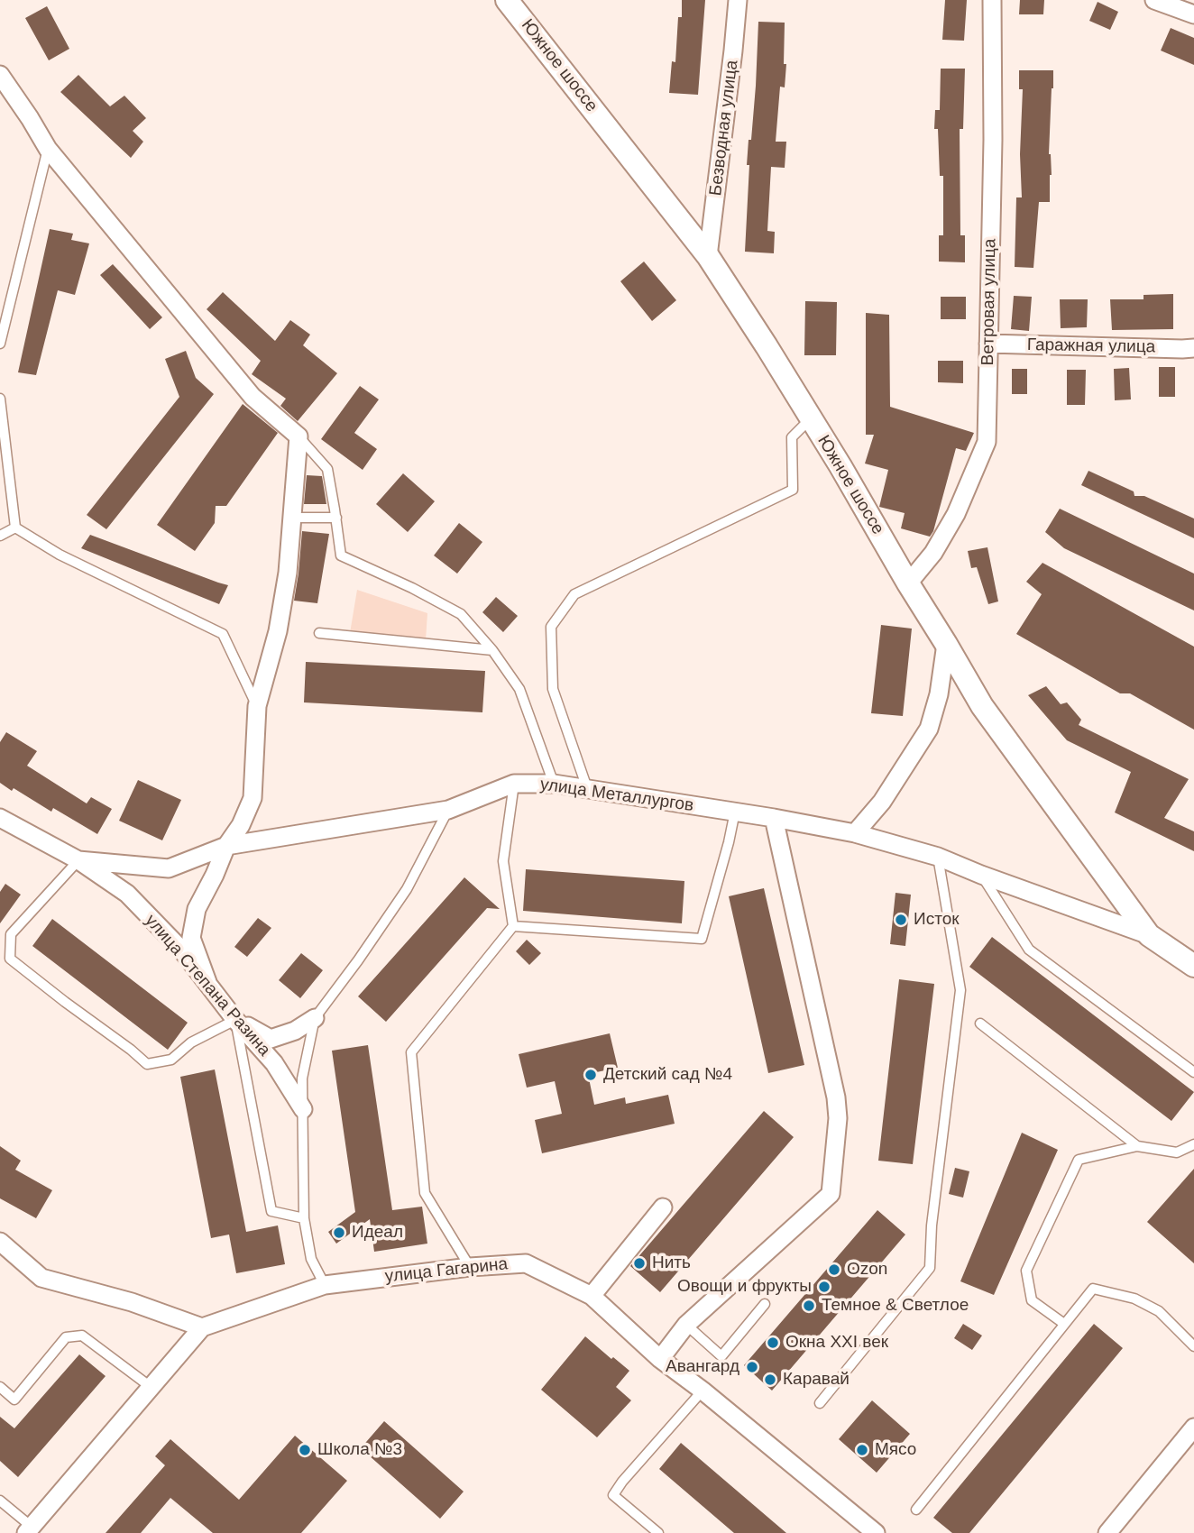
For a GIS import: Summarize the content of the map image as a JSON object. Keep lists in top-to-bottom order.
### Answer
{
  "streets": {
    "street": [
      "Южное шоссе",
      "Безводная улица",
      "Ветровая улица",
      "Гаражная улица",
      "улица Металлургов",
      "улица Степана Разина",
      "улица Гагарина"
    ]
  },
  "crossings": [
    ["Южное шоссе", "Безводная улица"],
    ["Южное шоссе", "Ветровая улица"],
    ["Южное шоссе", "улица Металлургов"],
    ["Ветровая улица", "Гаражная улица"],
    ["улица Металлургов", "улица Степана Разина"]
  ],
  "places": [
    "Исток",
    "Детский сад №4",
    "Идеал",
    "Нить",
    "Ozon",
    "Овощи и фрукты",
    "Темное & Светлое",
    "Окна XXI век",
    "Авангард",
    "Каравай",
    "Школа №3",
    "Мясо"
  ]
}
